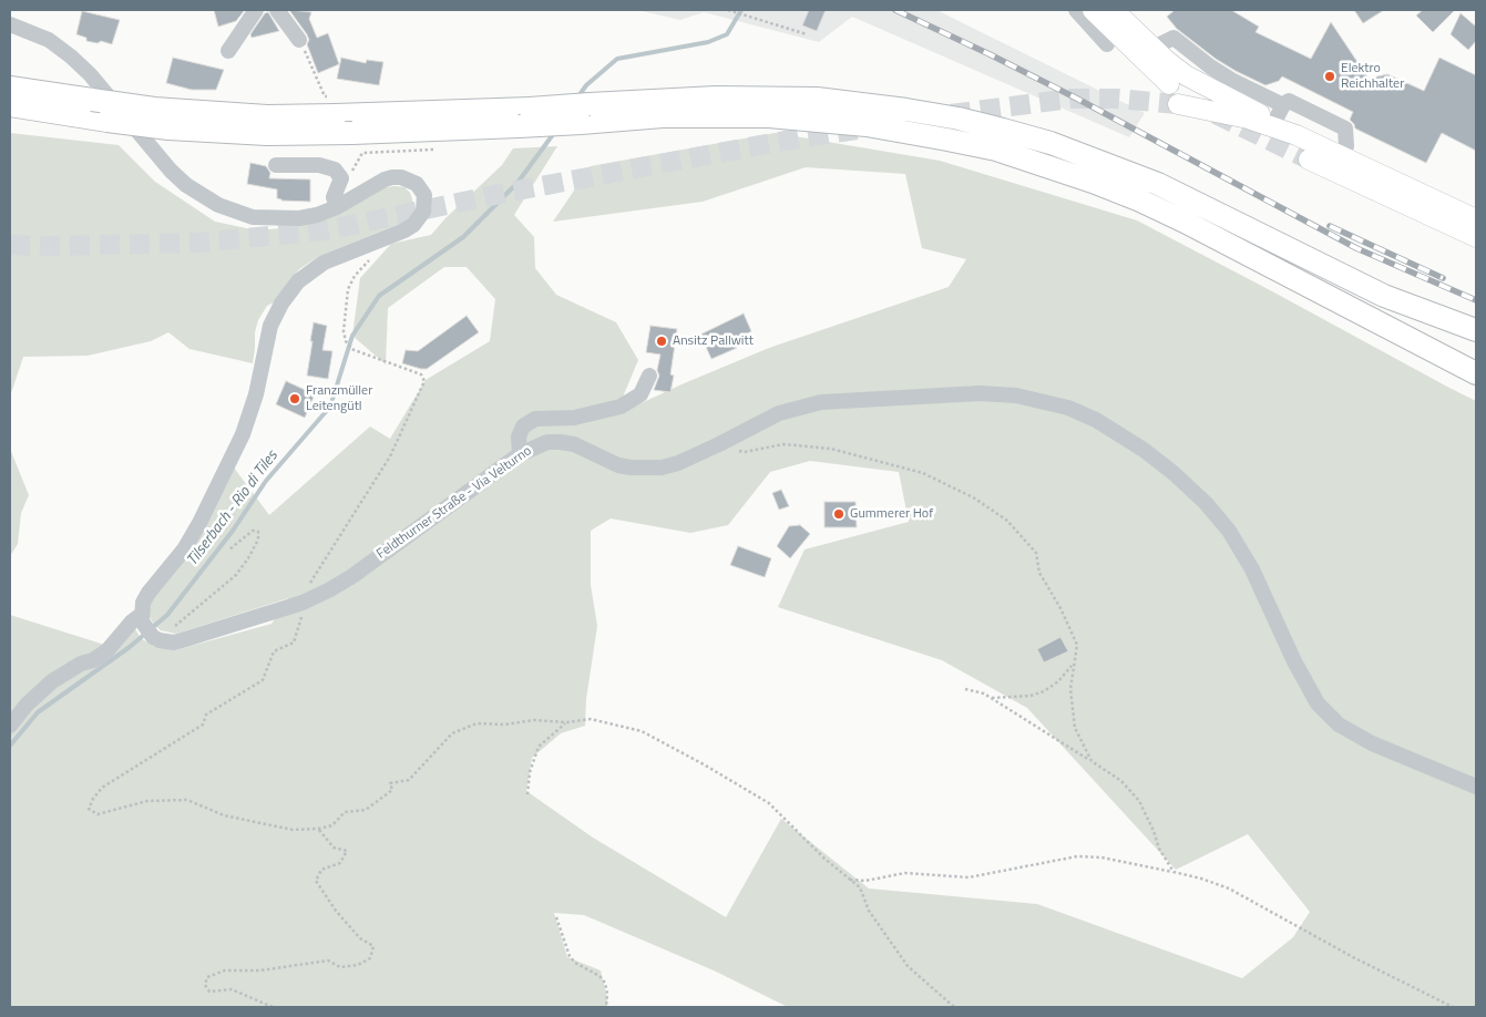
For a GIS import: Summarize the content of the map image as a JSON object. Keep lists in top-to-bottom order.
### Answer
{
  "streets": {
    "street": ["Feldthurner Straße - Via Velturno"]
  },
  "water": ["Tilserbach - Rio di Tiles"],
  "places": [
    "Elektro Reichhalter",
    "Ansitz Pallwitt",
    "Franzmüller Leitengütl",
    "Gummerer Hof"
  ]
}
